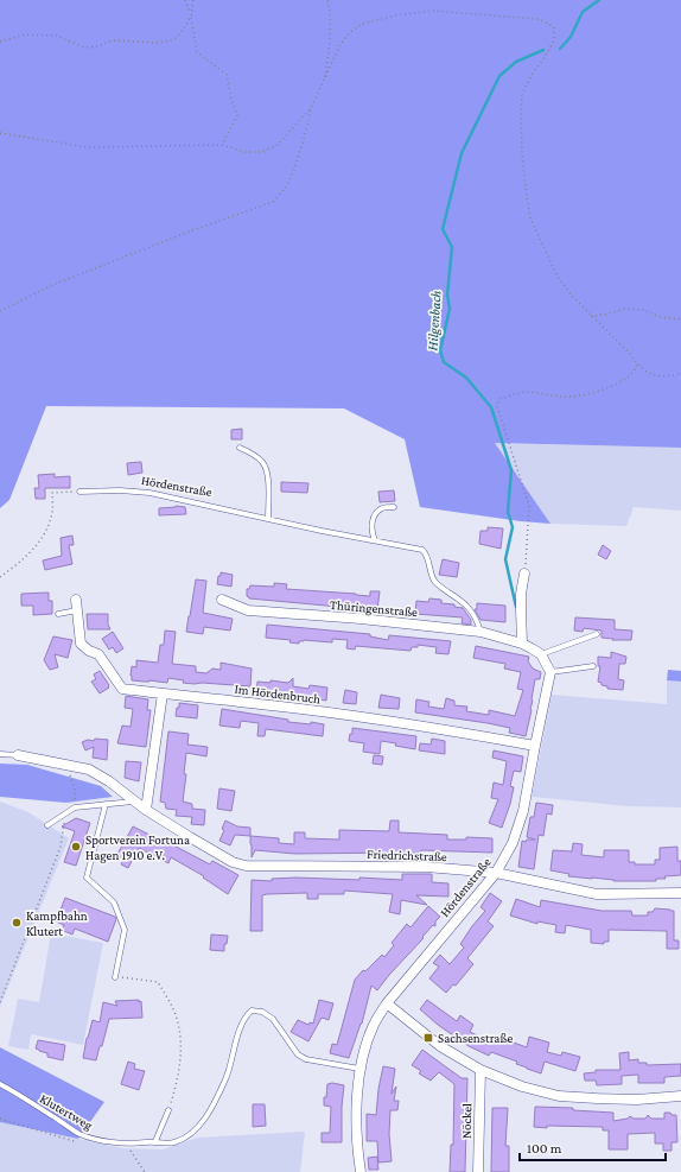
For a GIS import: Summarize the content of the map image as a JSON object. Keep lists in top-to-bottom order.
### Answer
{
  "streets": {
    "street": [
      "Hördenstraße",
      "Thüringenstraße",
      "Im Hördenbruch",
      "Friedrichstraße",
      "Nöckel"
    ],
    "lane": ["Klutertweg"]
  },
  "crossings": [
    ["Hördenstraße", "Thüringenstraße"],
    ["Hördenstraße", "Im Hördenbruch"],
    ["Hördenstraße", "Friedrichstraße"],
    ["Hördenstraße", "Klutertweg"]
  ],
  "water": ["Hilgenbach"],
  "places": {
    "other": ["Sportverein Fortuna Hagen 1910 e.V.", "Kampfbahn Klutert"],
    "transit": ["Sachsenstraße"]
  },
  "scale_bar": "100 m"
}
